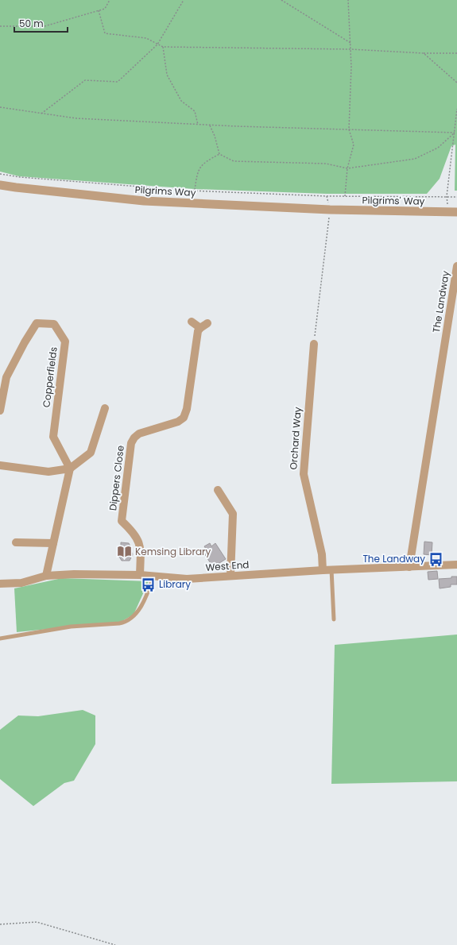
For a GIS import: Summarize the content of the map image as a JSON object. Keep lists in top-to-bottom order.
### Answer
{
  "streets": {
    "street": [
      "Pilgrims Way",
      "Pilgrims' Way",
      "The Landway",
      "Copperfields",
      "Orchard Way",
      "Dippers Close",
      "West End"
    ]
  },
  "crossings": [
    ["Pilgrims Way", "Pilgrims' Way"],
    ["The Landway", "West End"],
    ["Orchard Way", "West End"],
    ["Dippers Close", "West End"]
  ],
  "places": {
    "library": ["Kemsing Library"],
    "bus stop": ["The Landway", "Library"]
  },
  "scale_bar": "50 m"
}
